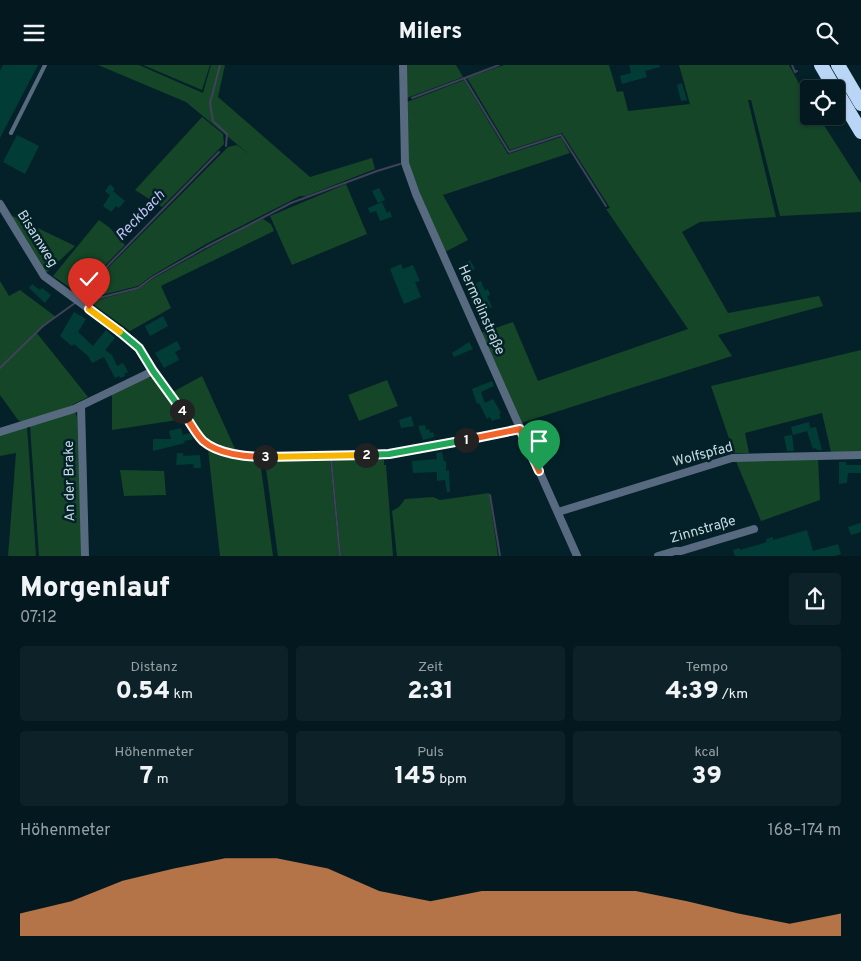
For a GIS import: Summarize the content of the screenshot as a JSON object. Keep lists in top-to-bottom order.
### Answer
{
  "streets": {
    "street": [
      "Bisamweg",
      "Hermelinstraße",
      "Wolfspfad",
      "An der Brake",
      "Zinnstraße"
    ]
  },
  "crossings": [
    ["Bisamweg", "Hermelinstraße"],
    ["Hermelinstraße", "Wolfspfad"]
  ],
  "water": ["Reckbach"],
  "page": {
    "header": "Milers",
    "pins": [
      "4",
      "1",
      "2",
      "3"
    ],
    "heading": ["Morgenlauf", "07:12"],
    "stats": [
      ["Distanz", "0.54 km"],
      ["Zeit", "2:31"],
      ["Tempo", "4:39 /km"],
      ["Höhenmeter", "7 m"],
      ["Puls", "145 bpm"],
      ["kcal", "39"]
    ],
    "chart": ["Höhenmeter", "168–174 m"]
  }
}
